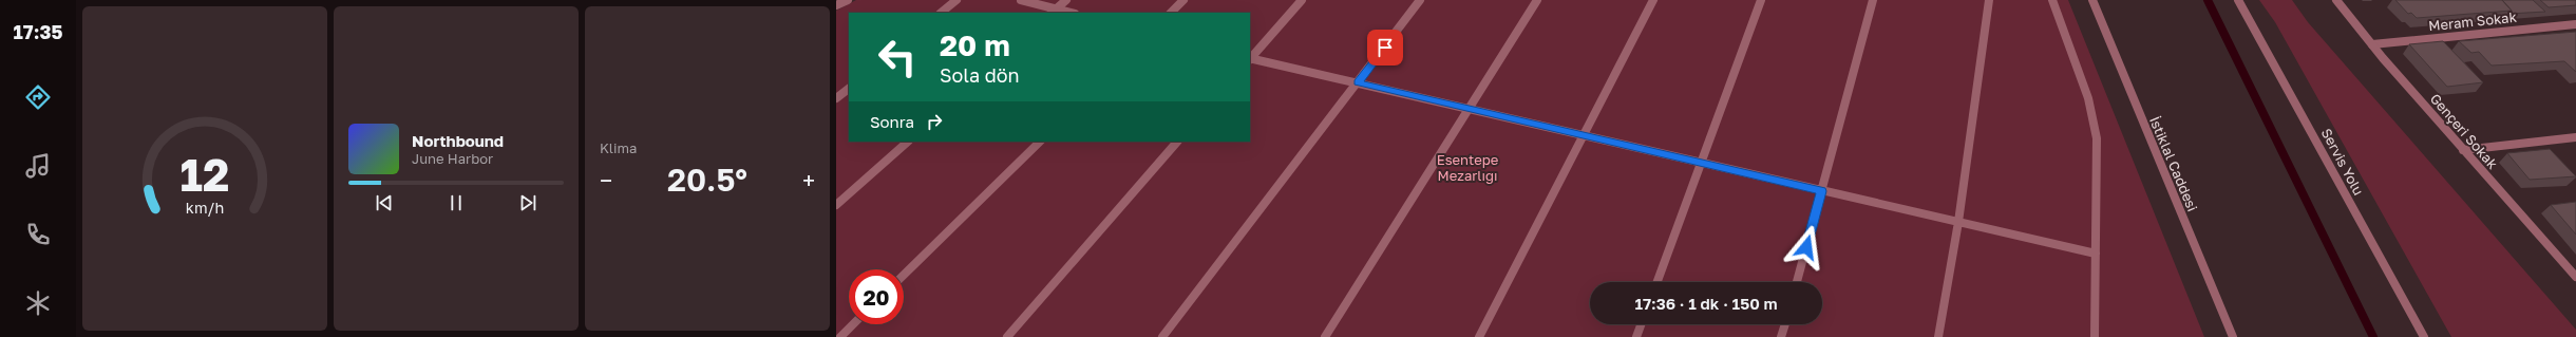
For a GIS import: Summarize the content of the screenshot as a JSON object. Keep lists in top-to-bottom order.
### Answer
{
  "streets": {
    "street": [
      "Meram Sokak",
      "Gençeri Sokak",
      "Servis Yolu",
      "İstiklal Caddesi"
    ]
  },
  "crossings": [
    ["Meram Sokak", "Gençeri Sokak"]
  ],
  "parks": ["Esentepe Mezarlığı"],
  "page": {
    "tabs": "17:35",
    "tile": "Klima",
    "turn": ["20 m", "Sola dön"],
    "then": "Sonra",
    "song": ["Northbound", "June Harbor"],
    "heat": ["−", "20.5°", "+"],
    "limit": "20",
    "trip": "17:36 · 1 dk · 150 m",
    "gauge": ["12", "km/h"]
  }
}
